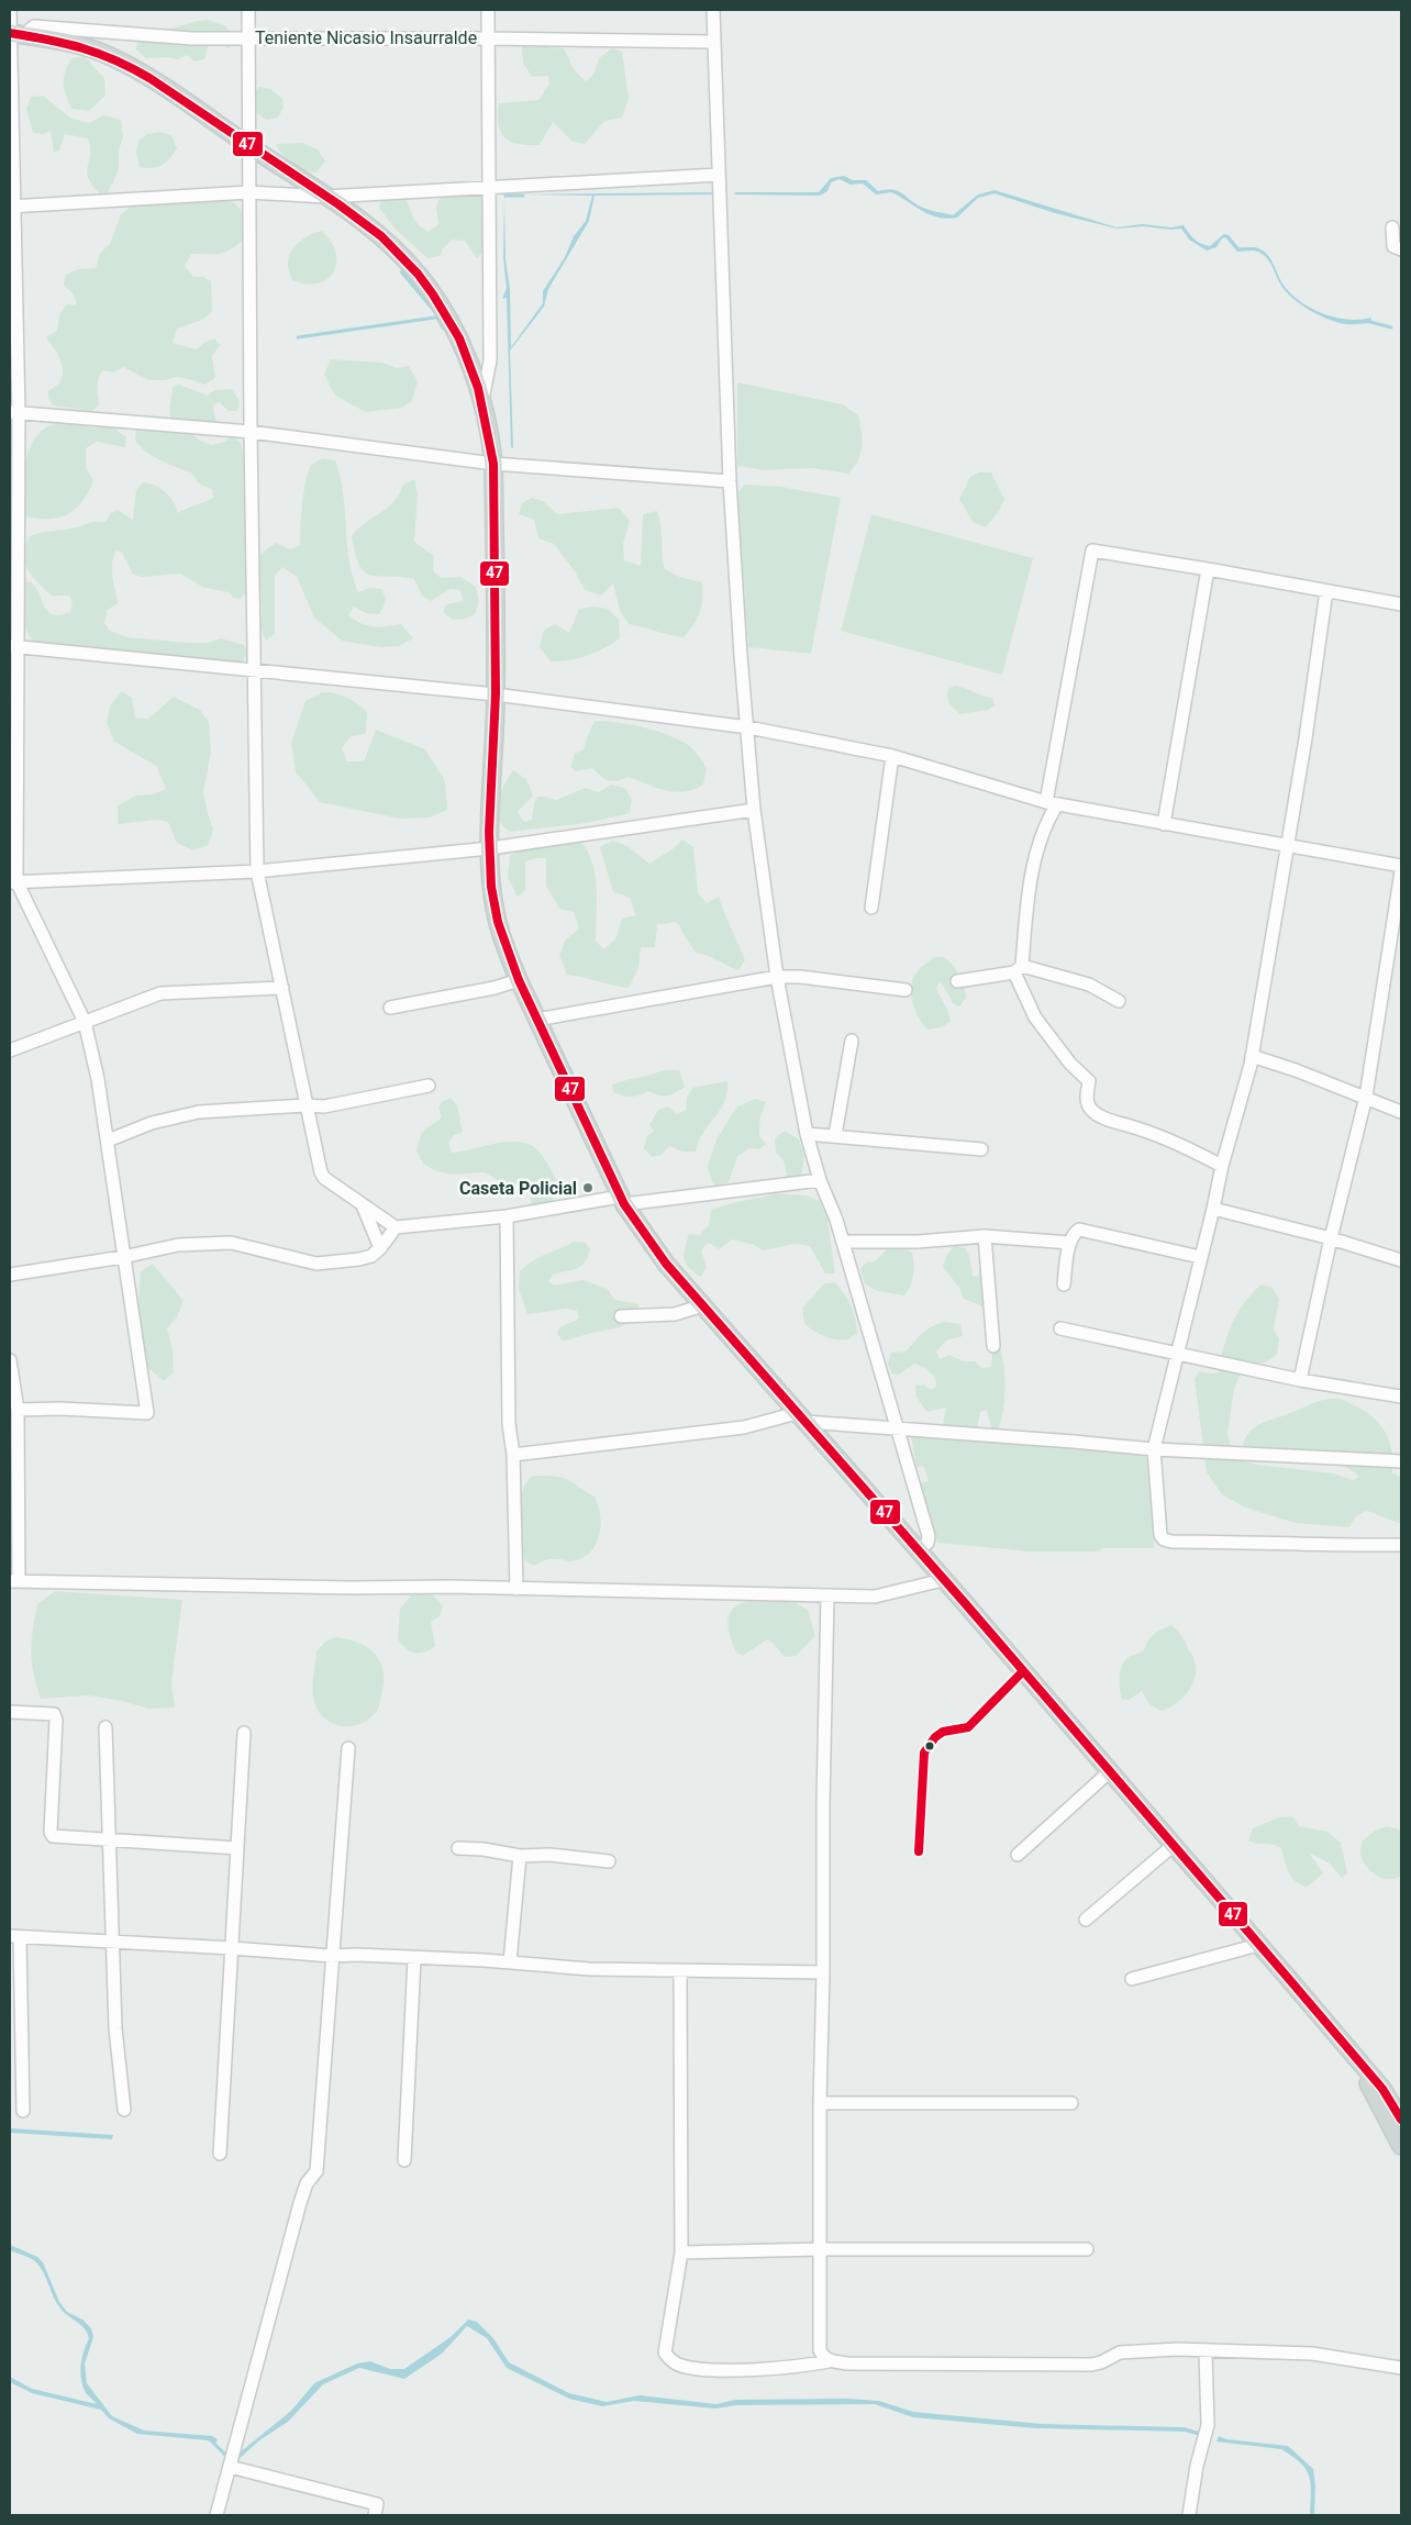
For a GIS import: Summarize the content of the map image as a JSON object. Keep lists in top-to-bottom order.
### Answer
{
  "streets": {
    "street": ["Teniente Nicasio Insaurralde"]
  },
  "places": ["Caseta Policial"],
  "lines": ["transit line 47"]
}
